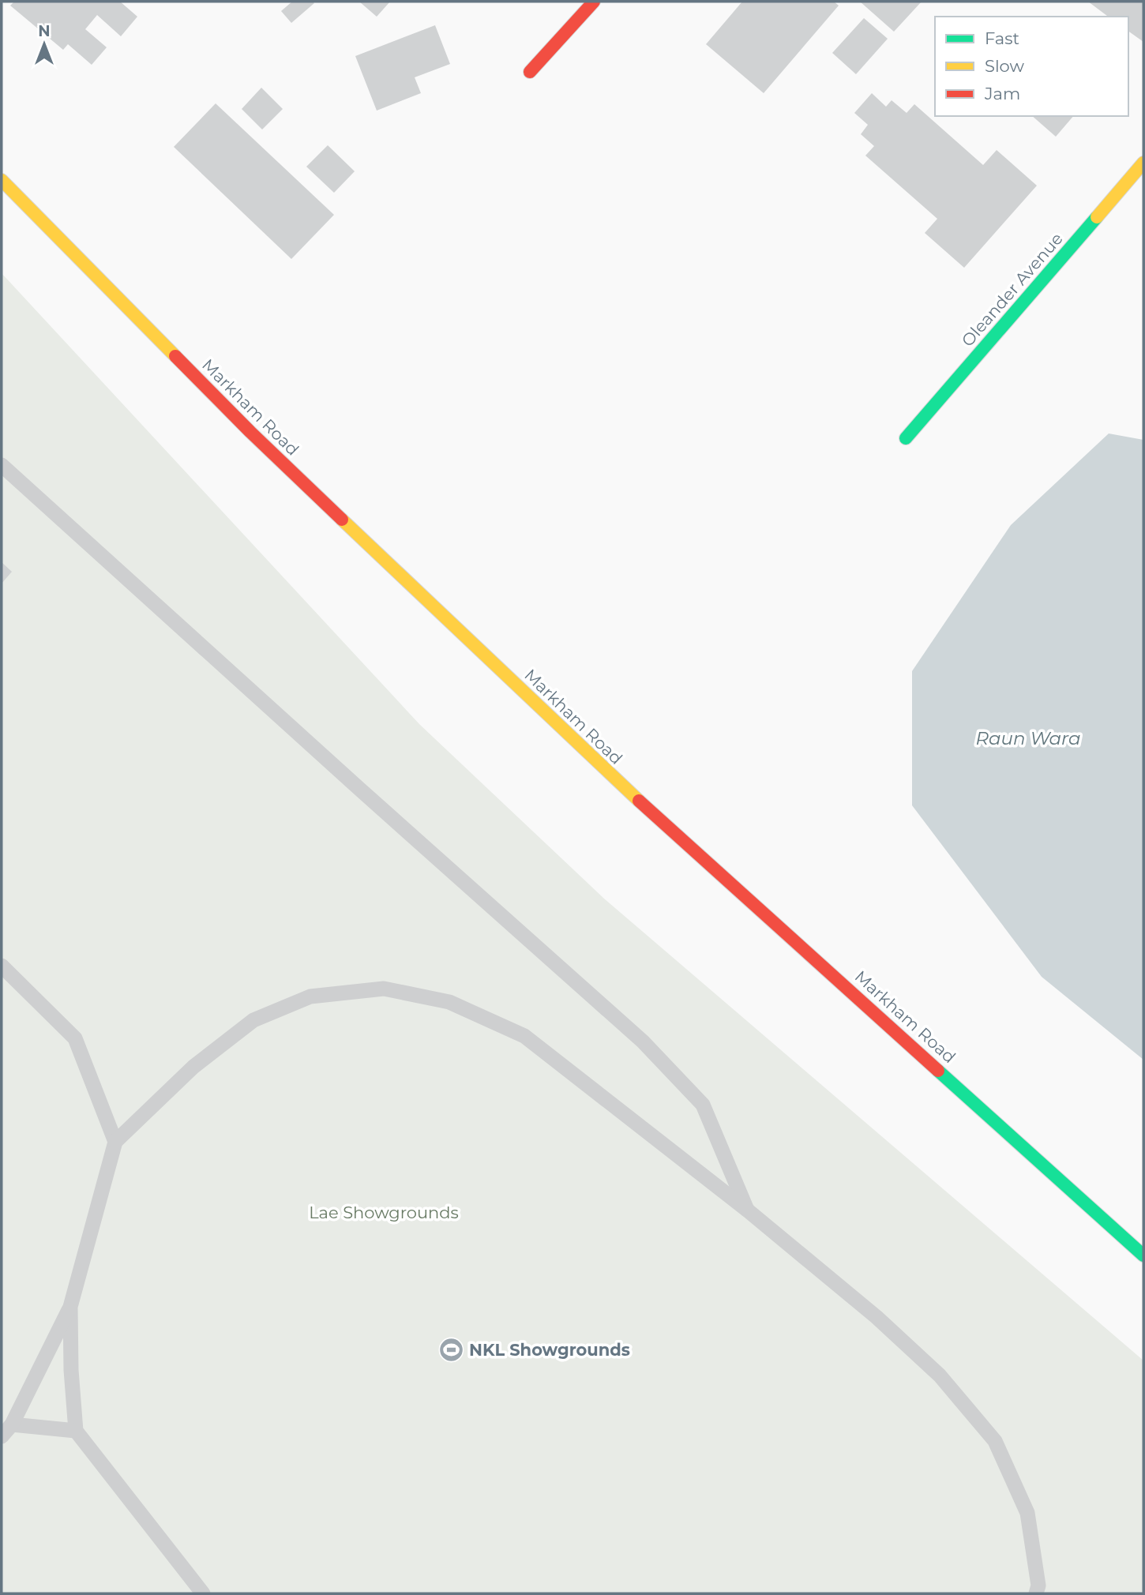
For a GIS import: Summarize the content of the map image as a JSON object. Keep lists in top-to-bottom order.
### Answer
{
  "streets": {
    "main road": ["Oleander Avenue", "Markham Road"]
  },
  "water": ["Raun Wara"],
  "parks": ["Lae Showgrounds"],
  "places": {
    "sports": ["NKL Showgrounds"]
  },
  "legend": ["Fast", "Slow", "Jam"],
  "north": "top"
}
